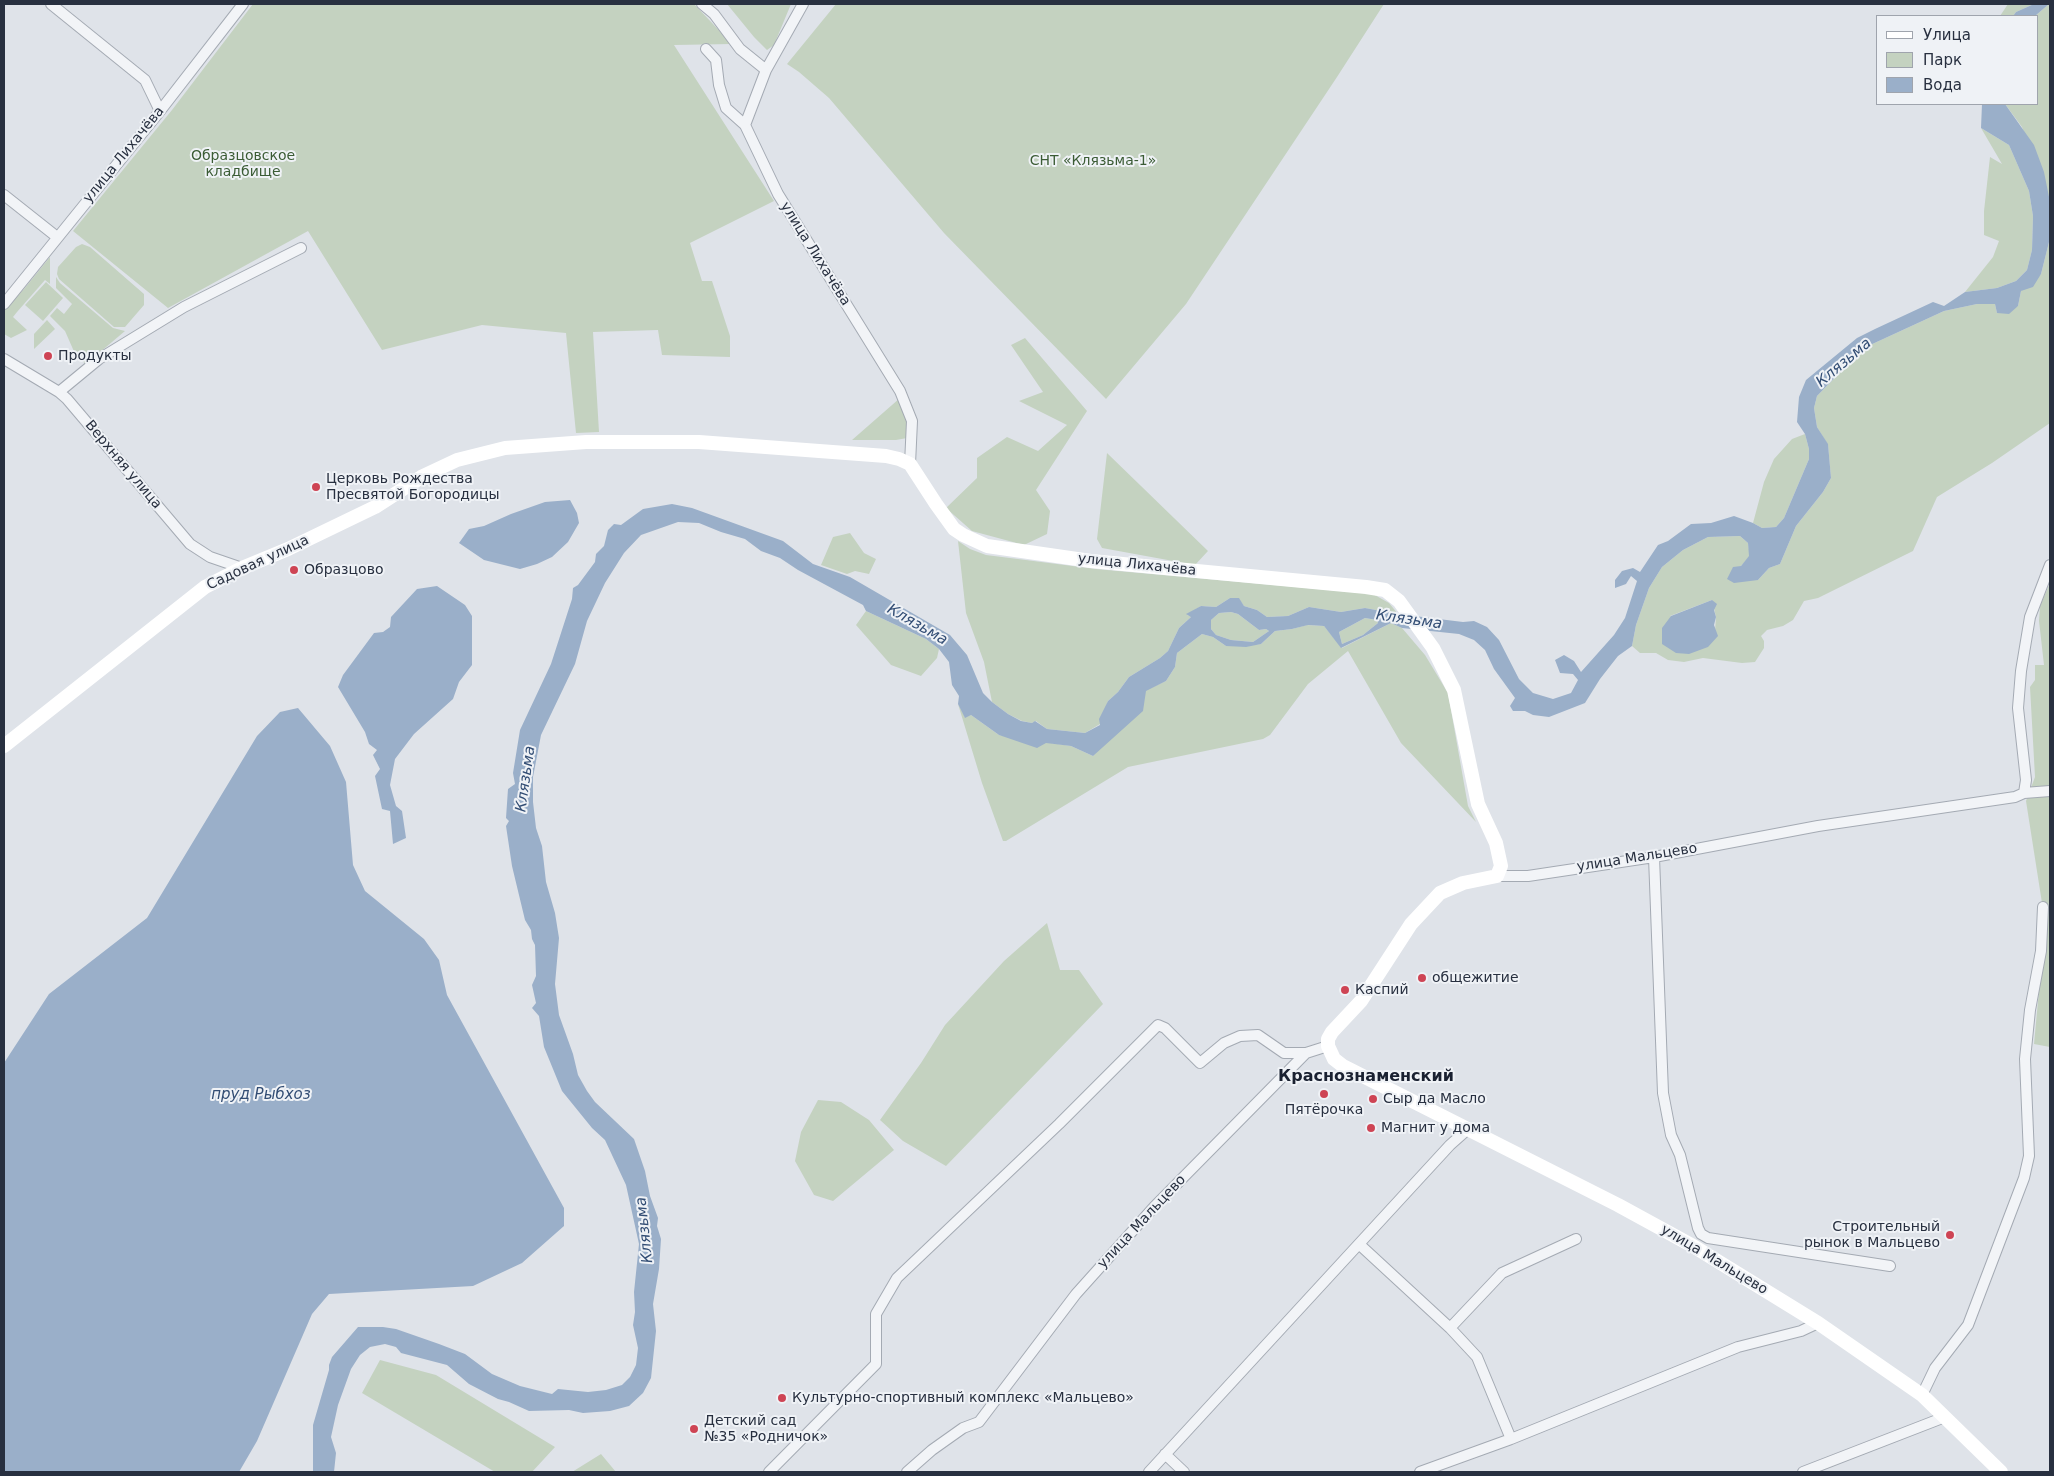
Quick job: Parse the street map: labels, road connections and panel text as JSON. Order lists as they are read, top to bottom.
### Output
{
  "streets": {
    "street": [
      "улица Лихачёва",
      "Верхняя улица",
      "Садовая улица",
      "улица Мальцево"
    ]
  },
  "crossings": [
    ["улица Лихачёва", "Садовая улица"],
    ["улица Лихачёва", "улица Мальцево"],
    ["Верхняя улица", "Садовая улица"]
  ],
  "districts": ["Краснознаменский"],
  "water": ["Клязьма", "пруд Рыбхоз"],
  "parks": ["Образцовское кладбище", "СНТ «Клязьма-1»"],
  "places": [
    "Продукты",
    "Церковь Рождества Пресвятой Богородицы",
    "Образцово",
    "общежитие",
    "Каспий",
    "Пятёрочка",
    "Сыр да Масло",
    "Магнит у дома",
    "Строительный рынок в Мальцево",
    "Культурно-спортивный комплекс «Мальцево»",
    "Детский сад №35 «Родничок»"
  ],
  "legend": ["Улица", "Парк", "Вода"]
}
